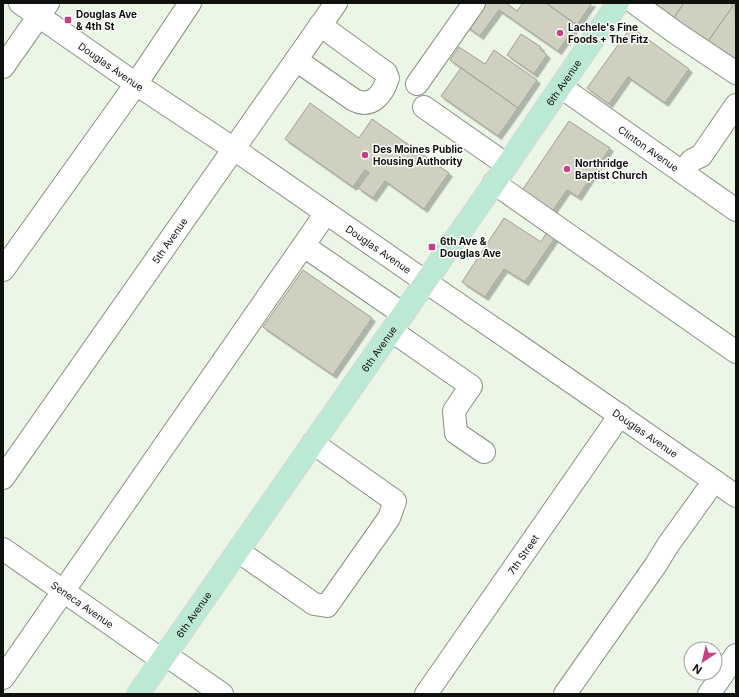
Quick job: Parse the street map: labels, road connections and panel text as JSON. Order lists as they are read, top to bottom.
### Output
{
  "streets": {
    "main road": ["6th Avenue"],
    "street": [
      "Douglas Avenue",
      "Clinton Avenue",
      "5th Avenue",
      "7th Street",
      "Seneca Avenue"
    ]
  },
  "crossings": [
    ["Douglas Avenue", "6th Avenue"],
    ["Douglas Avenue", "5th Avenue"],
    ["Douglas Avenue", "7th Street"],
    ["6th Avenue", "Clinton Avenue"],
    ["6th Avenue", "Seneca Avenue"]
  ],
  "places": {
    "transit": ["Douglas Ave & 4th St", "6th Ave & Douglas Ave"],
    "other": ["Lachele's Fine Foods + The Fitz", "Des Moines Public Housing Authority", "Northridge Baptist Church"]
  },
  "north": "bottom left"
}
